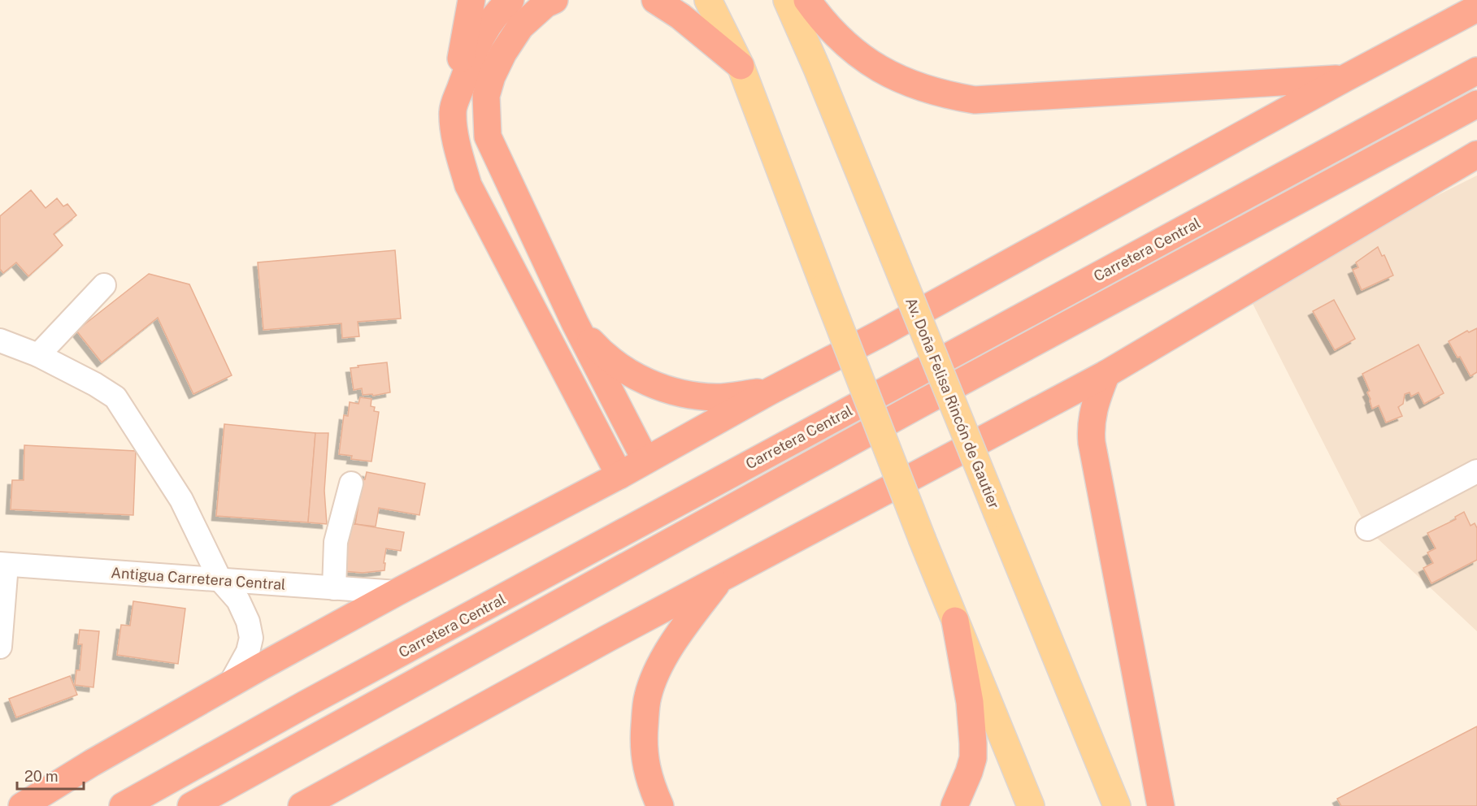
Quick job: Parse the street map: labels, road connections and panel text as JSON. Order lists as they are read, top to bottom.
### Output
{
  "streets": {
    "highway": ["Carretera Central"],
    "main road": ["Av. Doña Felisa Rincón de Gautier"],
    "street": ["Antigua Carretera Central"]
  },
  "scale_bar": "20 m"
}
